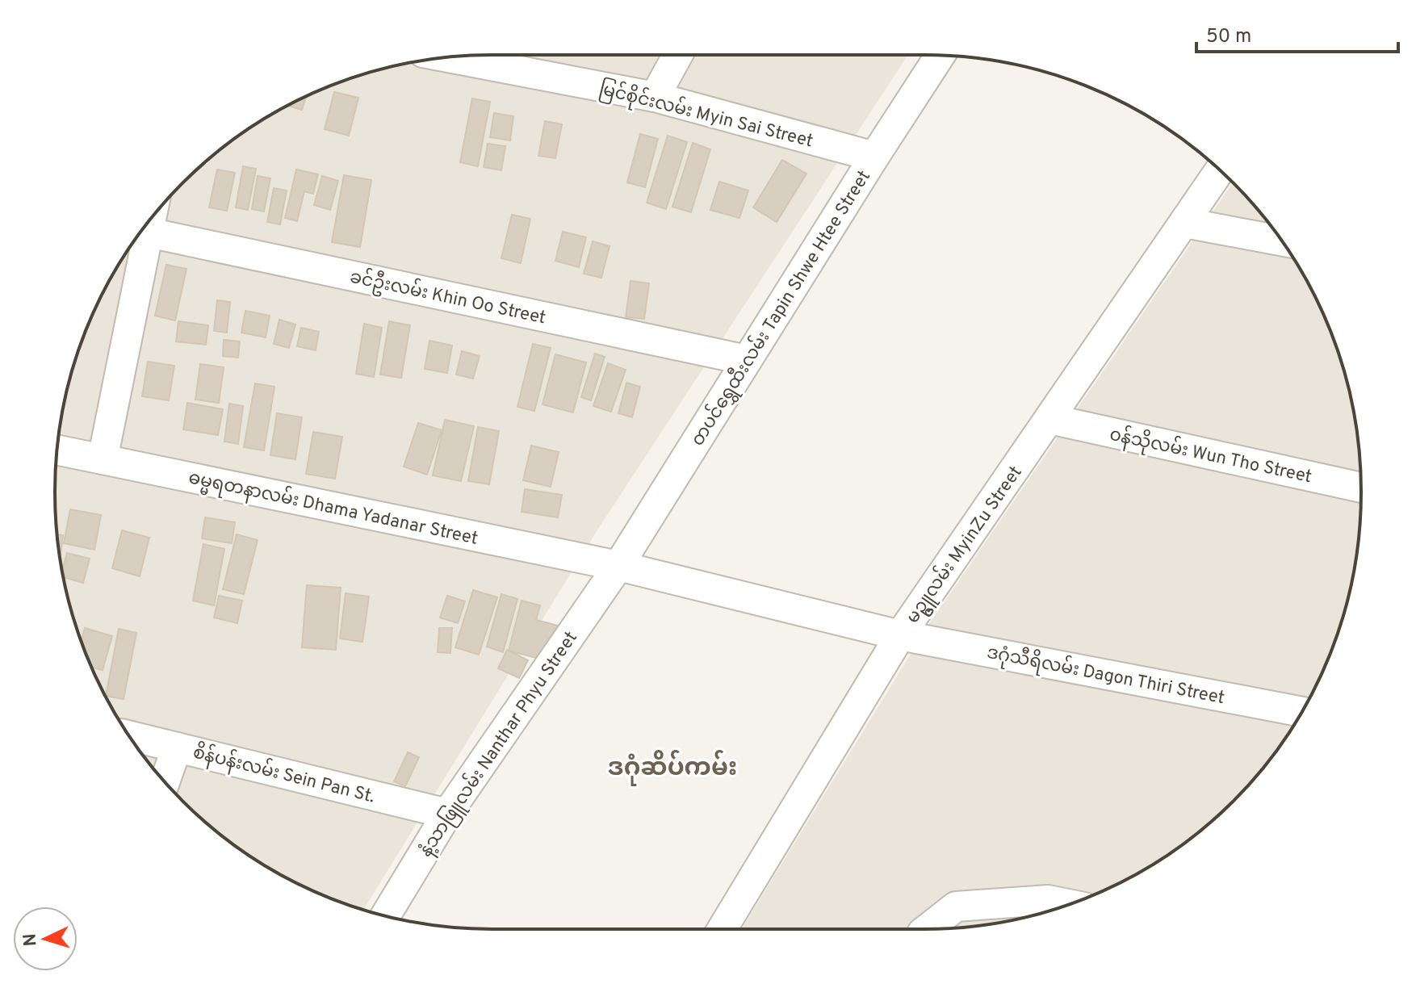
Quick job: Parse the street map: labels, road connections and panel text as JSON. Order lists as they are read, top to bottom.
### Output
{
  "streets": {
    "street": [
      "မြင်စိုင်းလမ်း Myin Sai Street",
      "ခင်ဦးလမ်း Khin Oo Street",
      "တပင်ရွှေထီးလမ်း Tapin Shwe Htee Street",
      "၀န်သိုလမ်း Wun Tho Street",
      "ဓမ္မရတနာလမ်း Dhama Yadanar Street",
      "မဥ္ဇူလမ်း MyinZu Street",
      "ဒဂုံသီရိလမ်း Dagon Thiri Street",
      "နံ့သာဖြူလမ်း Nanthar Phyu Street",
      "စိန်ပန်းလမ်း Sein Pan St."
    ]
  },
  "crossings": [
    ["မြင်စိုင်းလမ်း Myin Sai Street", "တပင်ရွှေထီးလမ်း Tapin Shwe Htee Street"],
    ["ခင်ဦးလမ်း Khin Oo Street", "တပင်ရွှေထီးလမ်း Tapin Shwe Htee Street"],
    ["တပင်ရွှေထီးလမ်း Tapin Shwe Htee Street", "ဓမ္မရတနာလမ်း Dhama Yadanar Street"],
    ["တပင်ရွှေထီးလမ်း Tapin Shwe Htee Street", "နံ့သာဖြူလမ်း Nanthar Phyu Street"],
    ["၀န်သိုလမ်း Wun Tho Street", "မဥ္ဇူလမ်း MyinZu Street"],
    ["ဓမ္မရတနာလမ်း Dhama Yadanar Street", "မဥ္ဇူလမ်း MyinZu Street"],
    ["ဓမ္မရတနာလမ်း Dhama Yadanar Street", "ဒဂုံသီရိလမ်း Dagon Thiri Street"],
    ["ဓမ္မရတနာလမ်း Dhama Yadanar Street", "နံ့သာဖြူလမ်း Nanthar Phyu Street"],
    ["မဥ္ဇူလမ်း MyinZu Street", "ဒဂုံသီရိလမ်း Dagon Thiri Street"],
    ["နံ့သာဖြူလမ်း Nanthar Phyu Street", "စိန်ပန်းလမ်း Sein Pan St."]
  ],
  "districts": ["ဒဂုံဆိပ်ကမ်း"],
  "scale_bar": "50 m",
  "north": "left"
}
